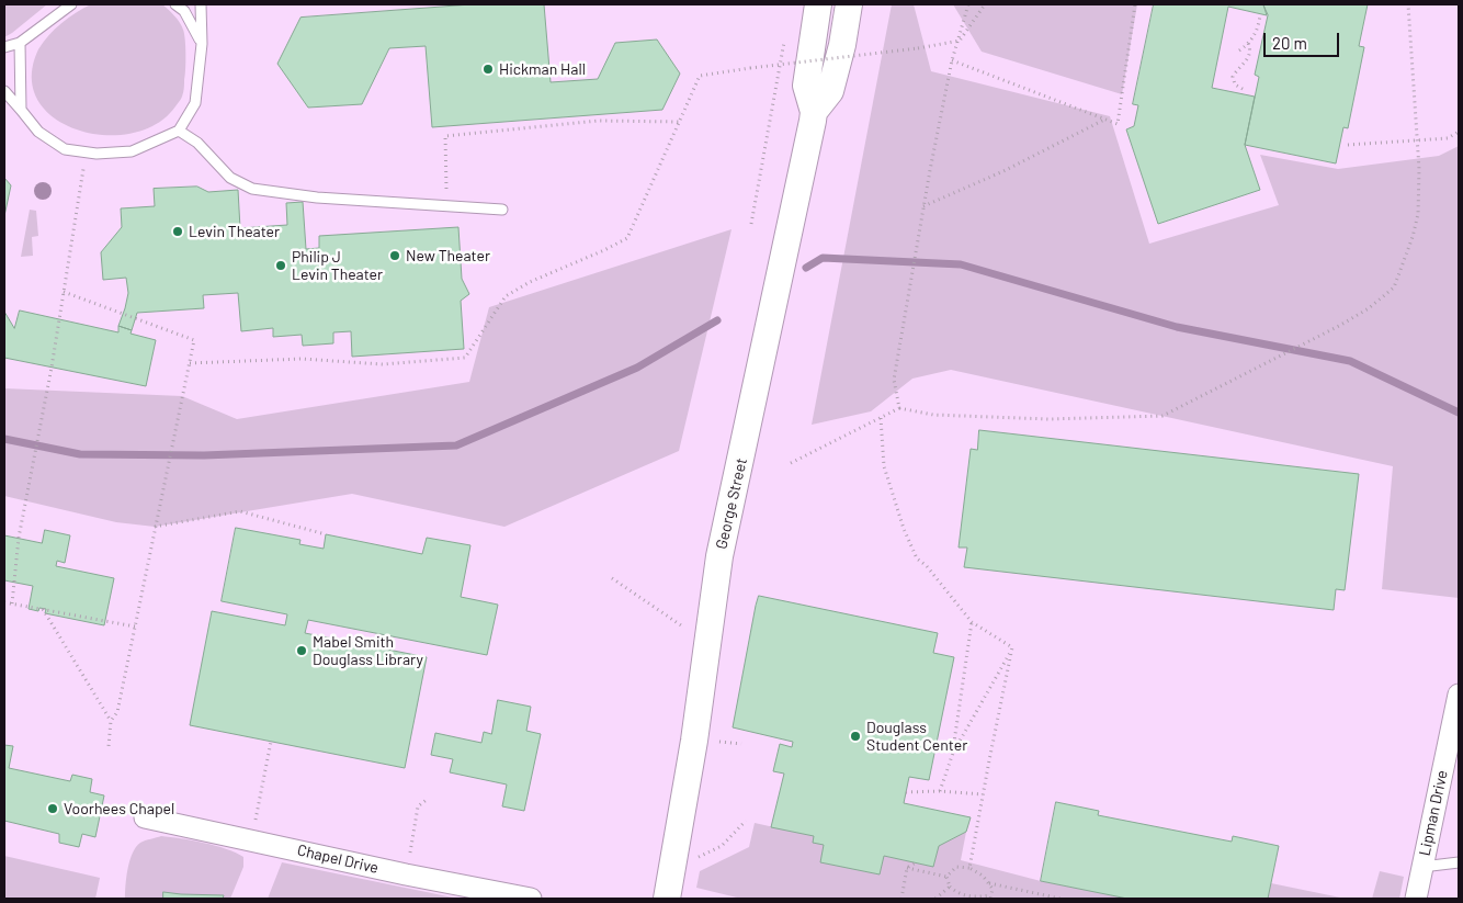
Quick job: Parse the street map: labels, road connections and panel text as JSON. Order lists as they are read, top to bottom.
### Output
{
  "streets": {
    "street": ["George Street", "Lipman Drive", "Chapel Drive"]
  },
  "places": [
    "Hickman Hall",
    "Levin Theater",
    "New Theater",
    "Philip J Levin Theater",
    "Mabel Smith Douglass Library",
    "Douglass Student Center",
    "Voorhees Chapel"
  ],
  "scale_bar": "20 m"
}
